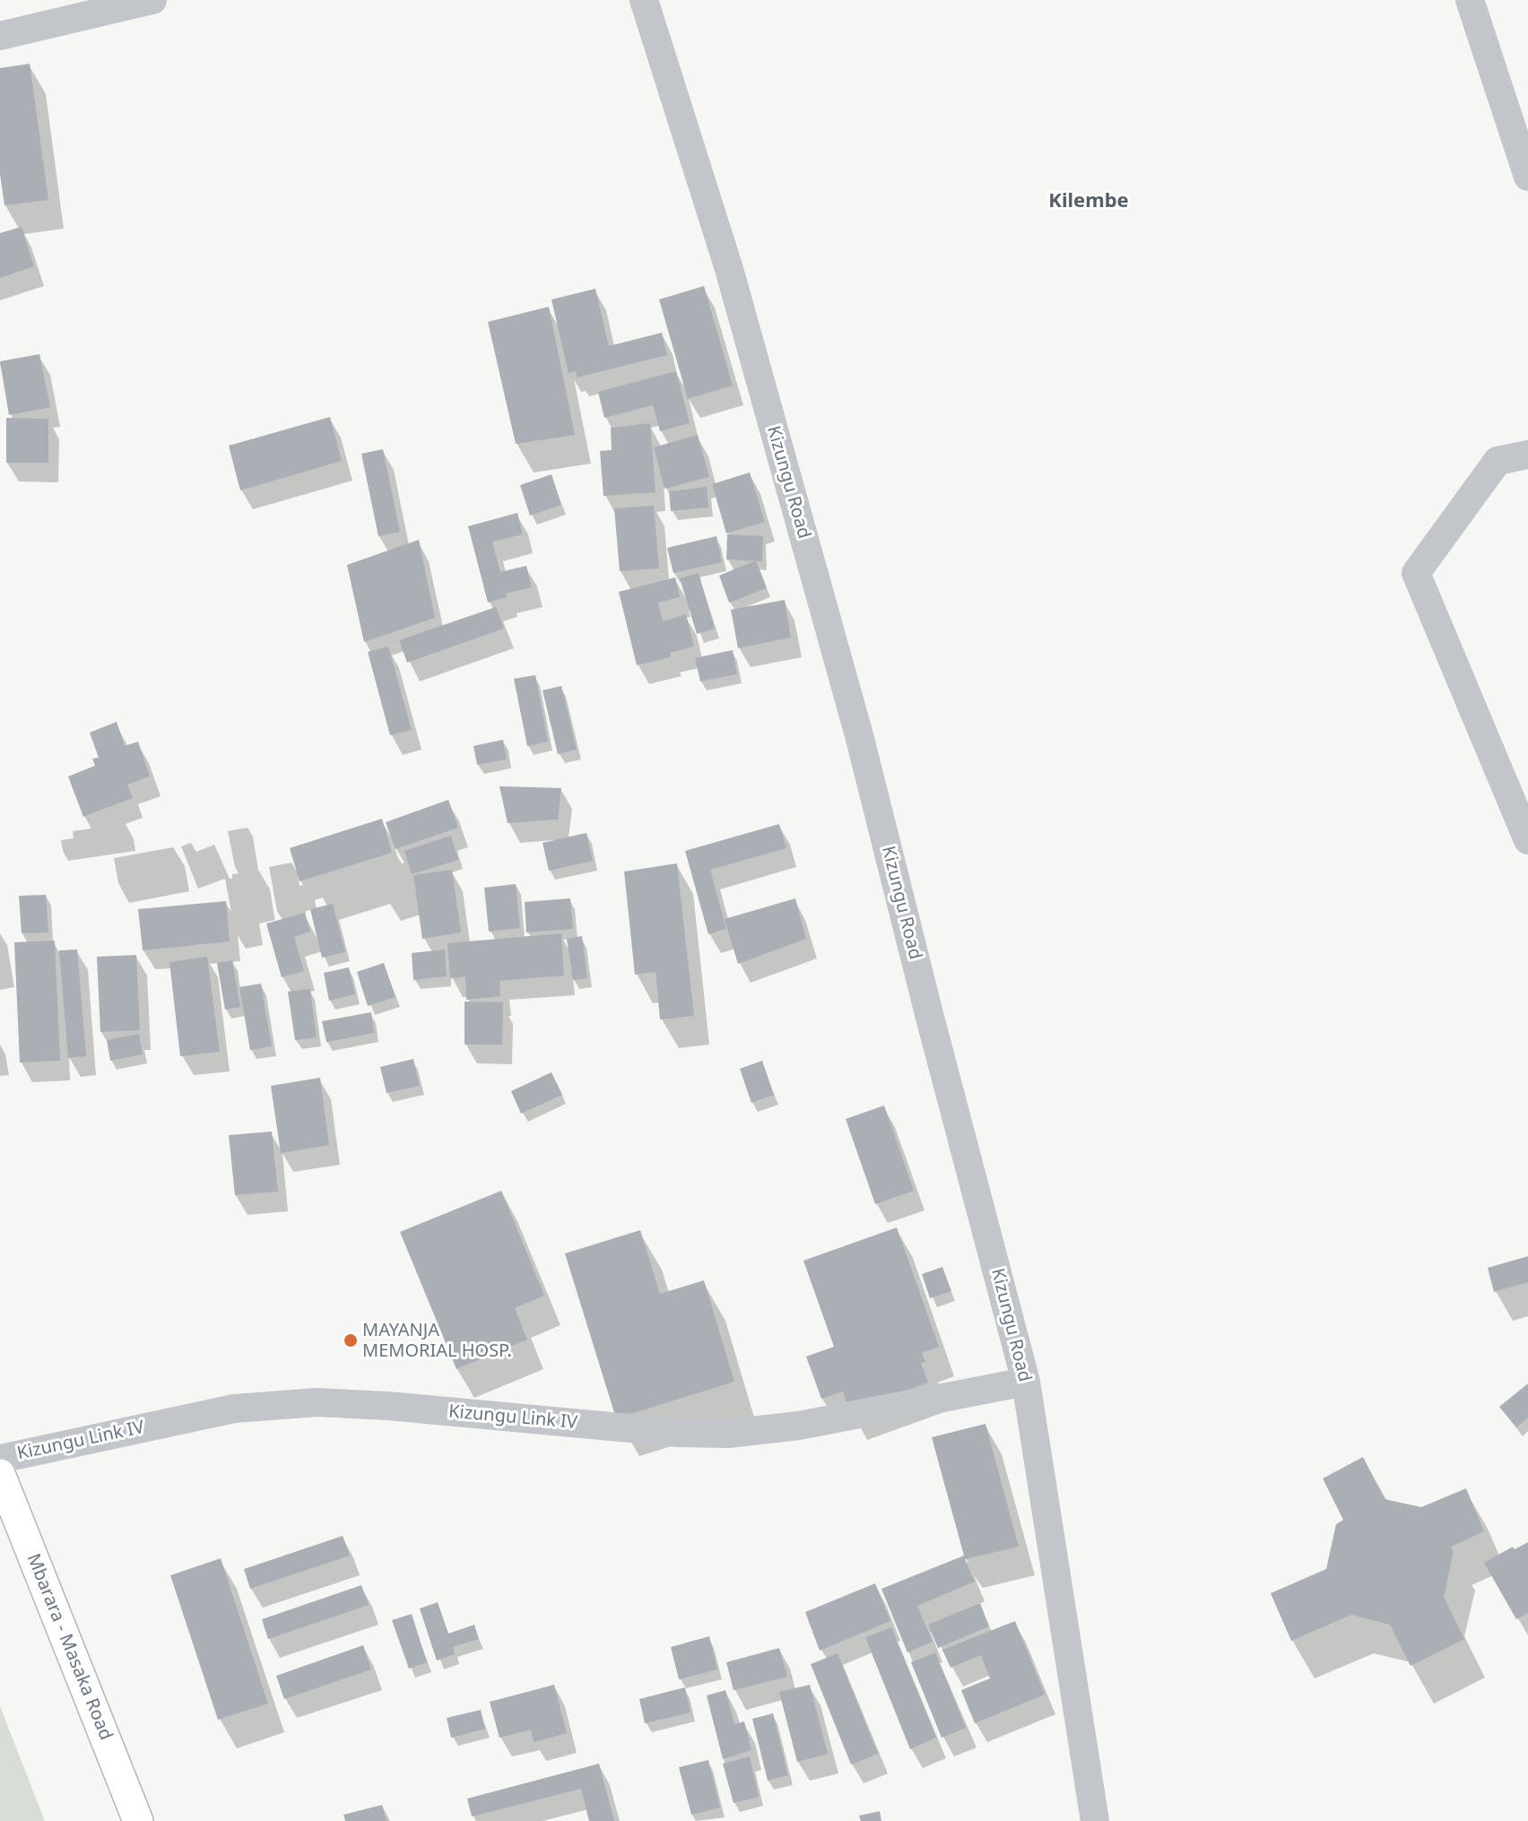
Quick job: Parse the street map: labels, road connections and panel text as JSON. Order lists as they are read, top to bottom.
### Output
{
  "streets": {
    "main road": ["Mbarara - Masaka Road"],
    "street": ["Kizungu Road", "Kizungu Link IV"]
  },
  "crossings": [
    ["Kizungu Road", "Kizungu Link IV"]
  ],
  "districts": ["Kilembe"],
  "places": ["MAYANJA MEMORIAL HOSP."]
}
